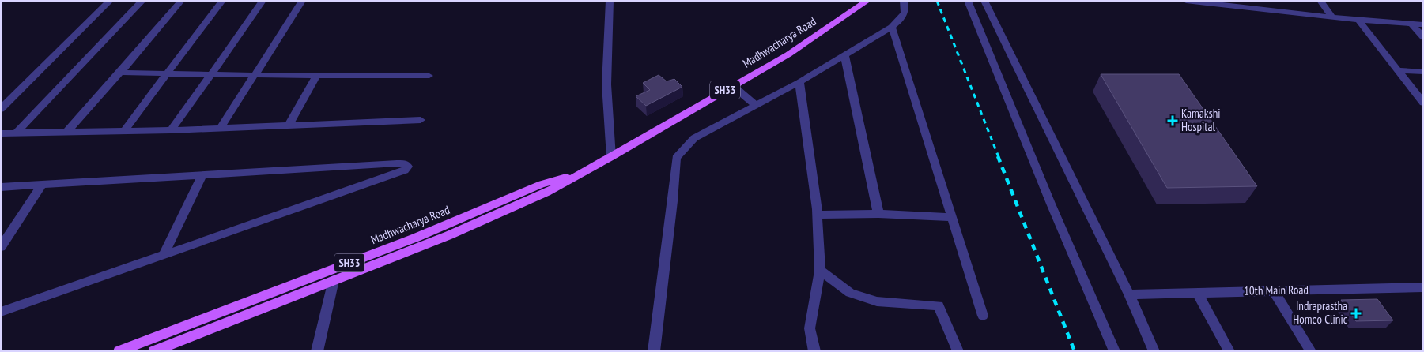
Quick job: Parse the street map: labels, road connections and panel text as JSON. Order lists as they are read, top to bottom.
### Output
{
  "streets": {
    "main road": ["Madhwacharya Road", "SH33"],
    "street": ["10th Main Road"]
  },
  "places": {
    "health": ["Kamakshi Hospital", "Indraprastha Homeo Clinic"]
  }
}
